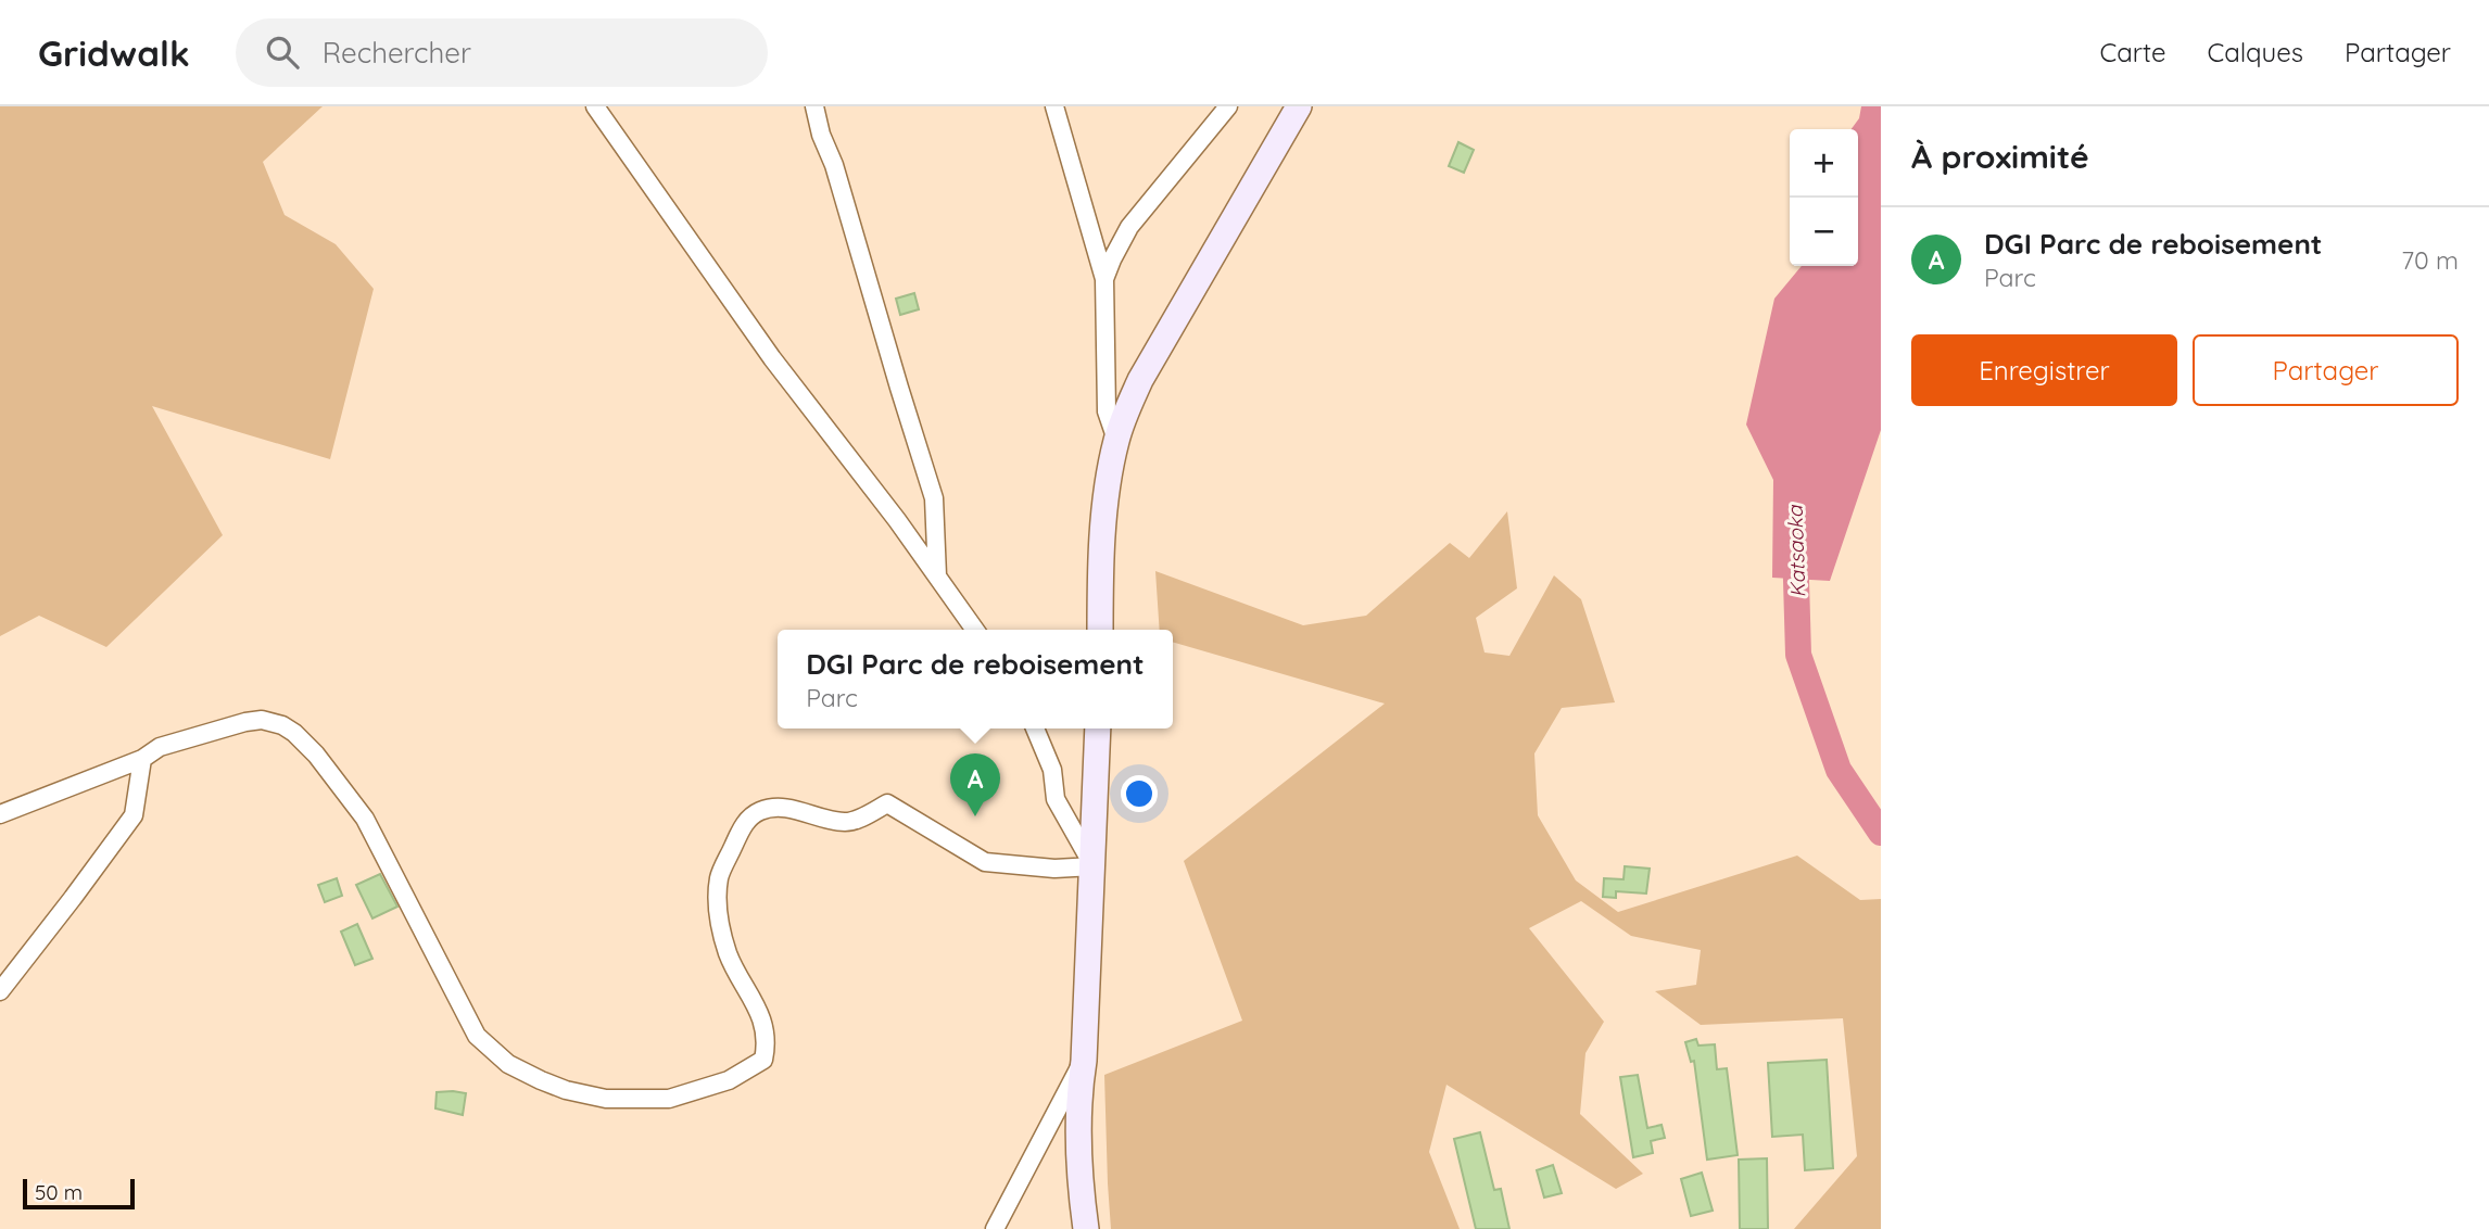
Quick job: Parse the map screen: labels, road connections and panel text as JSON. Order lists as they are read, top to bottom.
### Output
{
  "water": ["Katsaoka"],
  "scale_bar": "50 m",
  "page": {
    "header": "Gridwalk",
    "search": "Rechercher",
    "nav": ["Carte", "Calques", "Partager"],
    "heading": "À proximité",
    "map_buttons": ["+", "−"],
    "list": [
      {
        "mark": "A",
        "name": "DGI Parc de reboisement",
        "note": "Parc",
        "value": "70 m"
      }
    ],
    "buttons": ["Enregistrer", "Partager"],
    "popup": ["DGI Parc de reboisement", "Parc"],
    "pins": "A",
    "scale": "50 m"
  }
}
